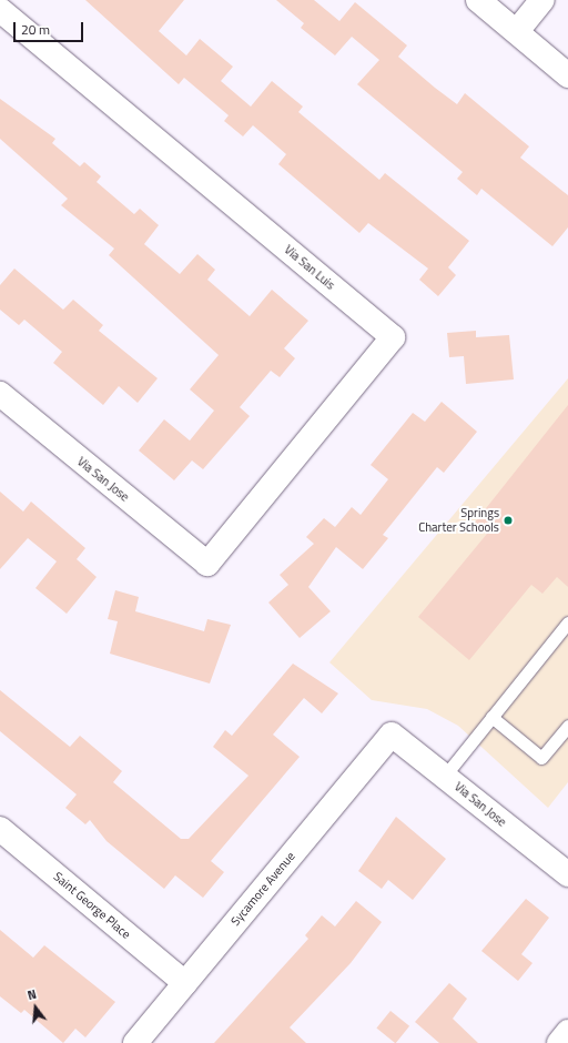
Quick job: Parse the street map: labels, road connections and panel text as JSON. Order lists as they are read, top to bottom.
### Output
{
  "streets": {
    "street": [
      "Via San Luis",
      "Via San Jose",
      "Sycamore Avenue",
      "Saint George Place"
    ]
  },
  "crossings": [
    ["Via San Luis", "Via San Jose"],
    ["Via San Jose", "Sycamore Avenue"],
    ["Sycamore Avenue", "Saint George Place"]
  ],
  "places": ["Springs Charter Schools"],
  "scale_bar": "20 m",
  "north": "top"
}
